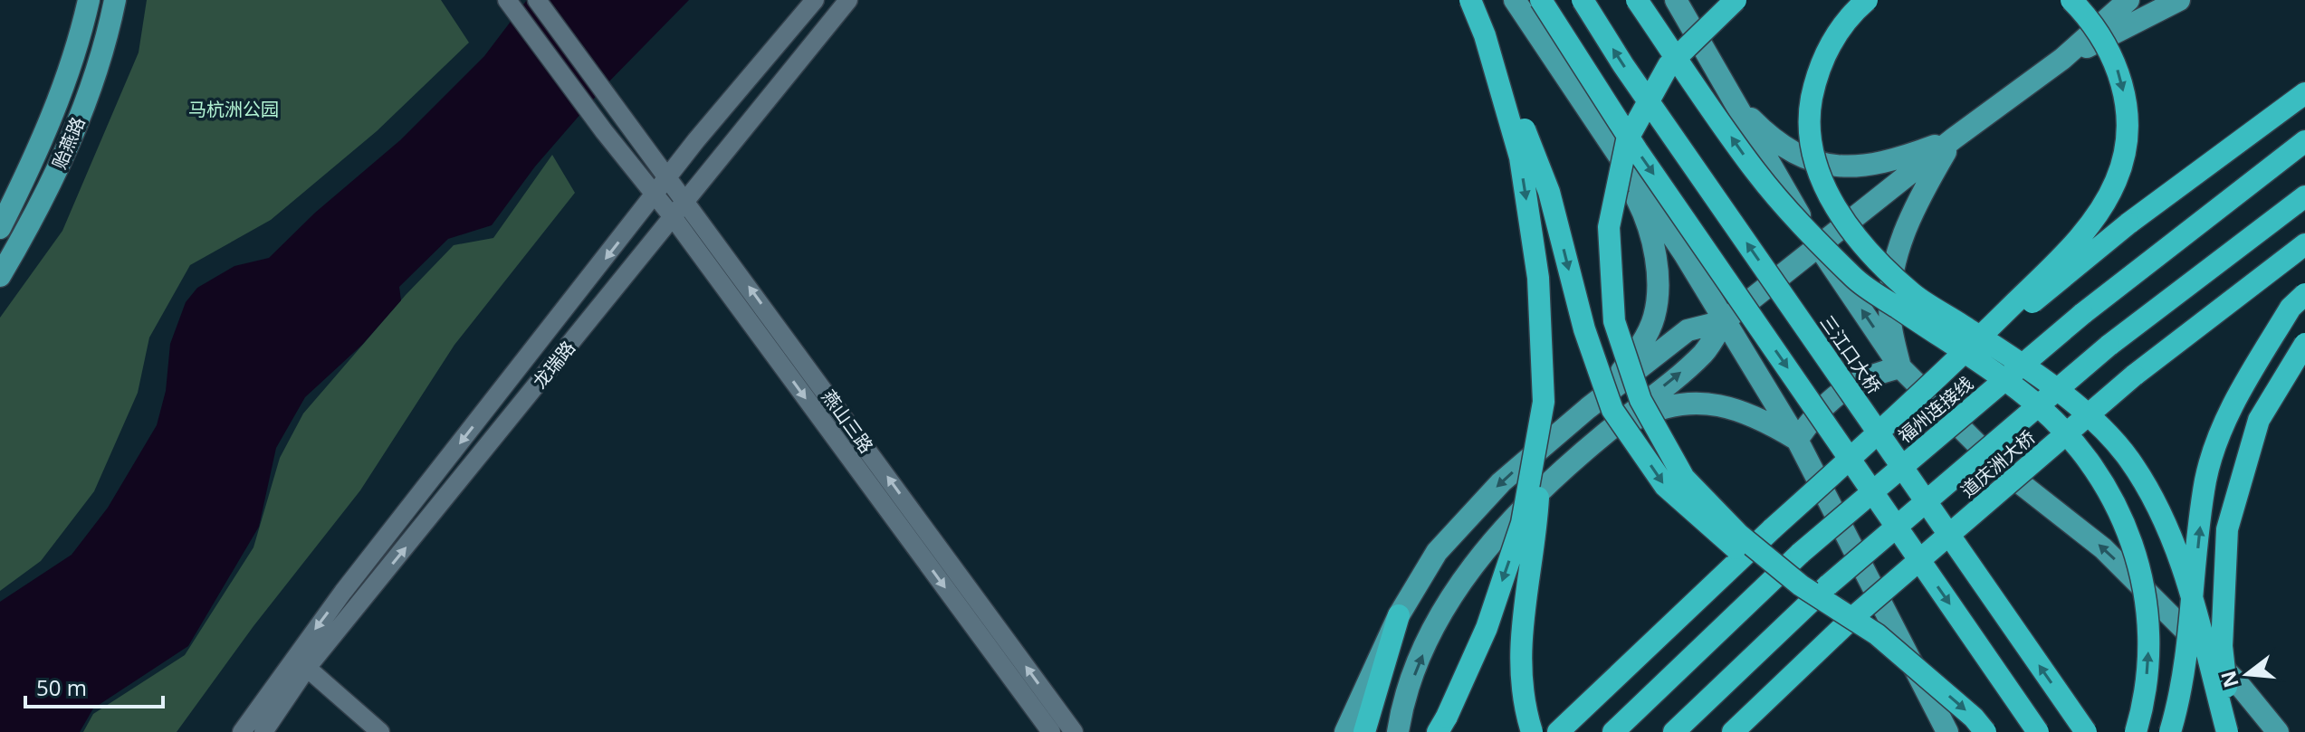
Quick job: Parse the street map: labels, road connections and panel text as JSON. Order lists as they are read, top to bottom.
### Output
{
  "streets": {
    "highway": ["三江口大桥", "福州连接线", "道庆洲大桥"],
    "main road": ["贻燕路"],
    "street": ["龙瑞路", "燕山三路"]
  },
  "crossings": [
    ["龙瑞路", "燕山三路"]
  ],
  "parks": ["马杭洲公园"],
  "scale_bar": "50 m",
  "north": "left"
}
